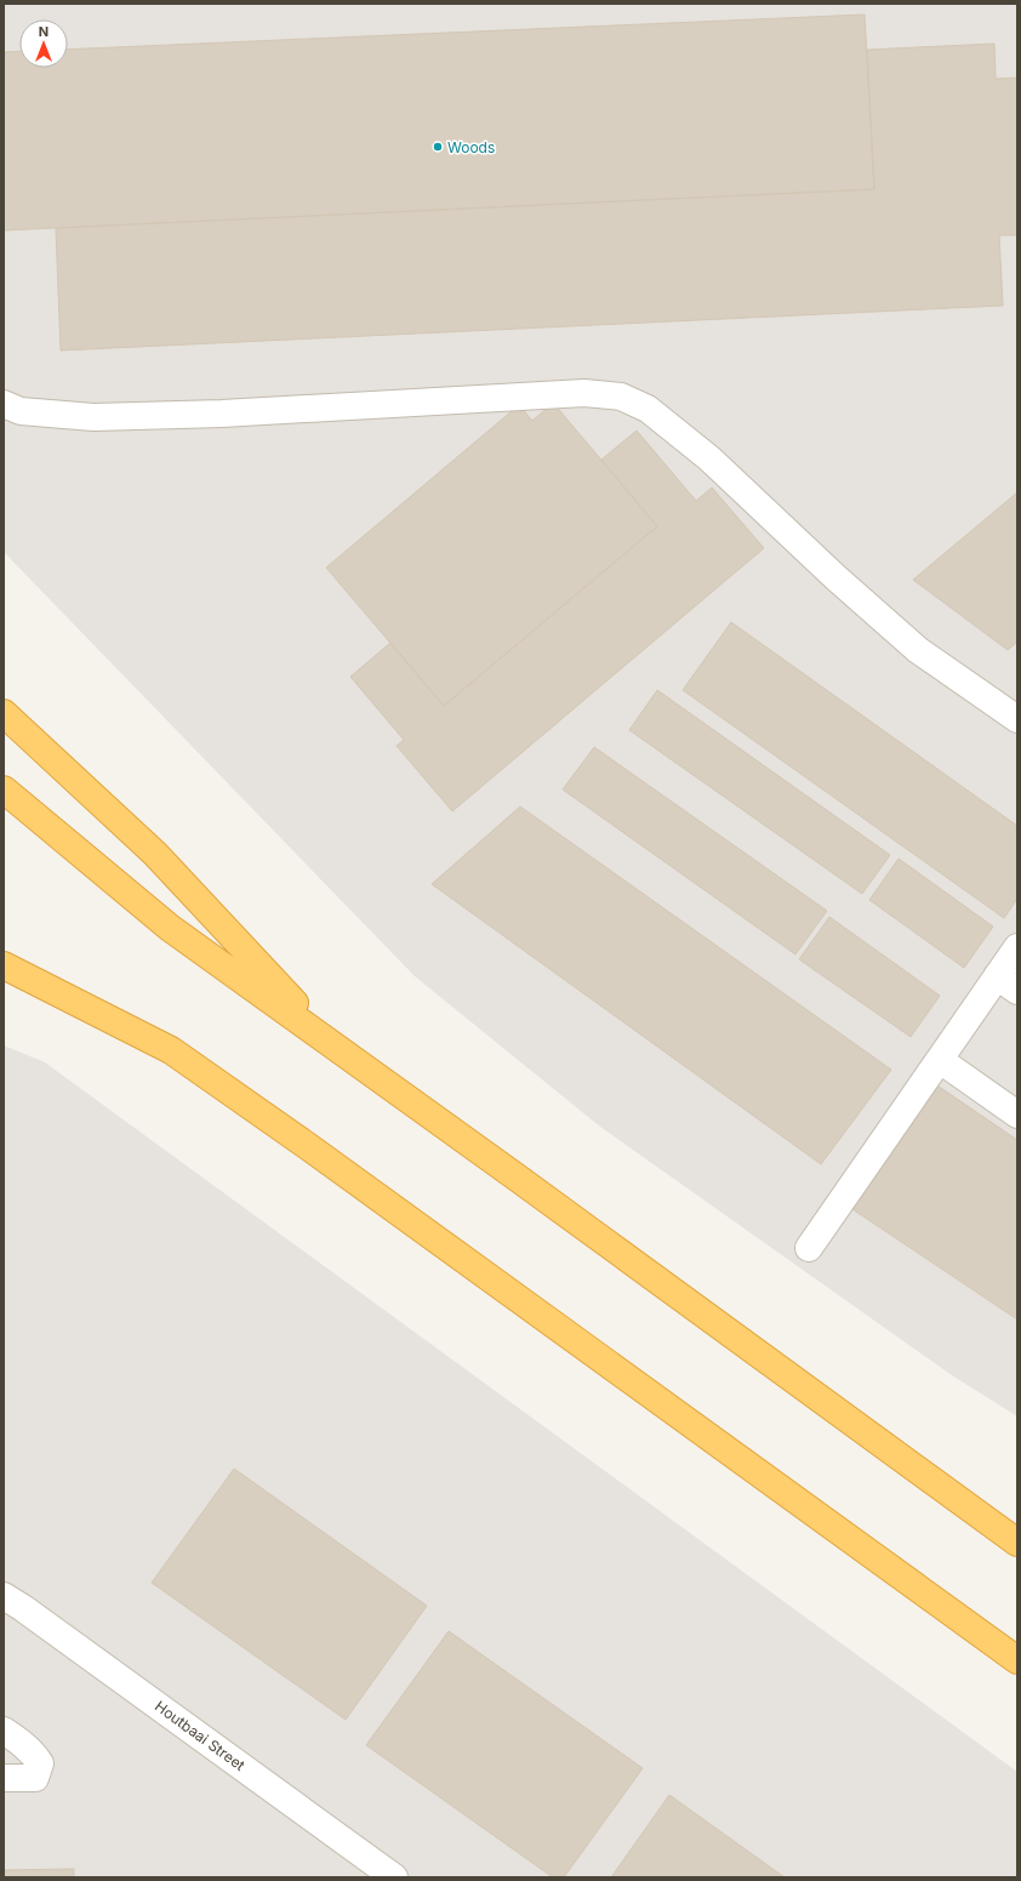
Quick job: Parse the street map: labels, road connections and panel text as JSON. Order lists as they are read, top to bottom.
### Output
{
  "streets": {
    "lane": ["Houtbaai Street"]
  },
  "places": ["Woods"],
  "north": "top"
}
